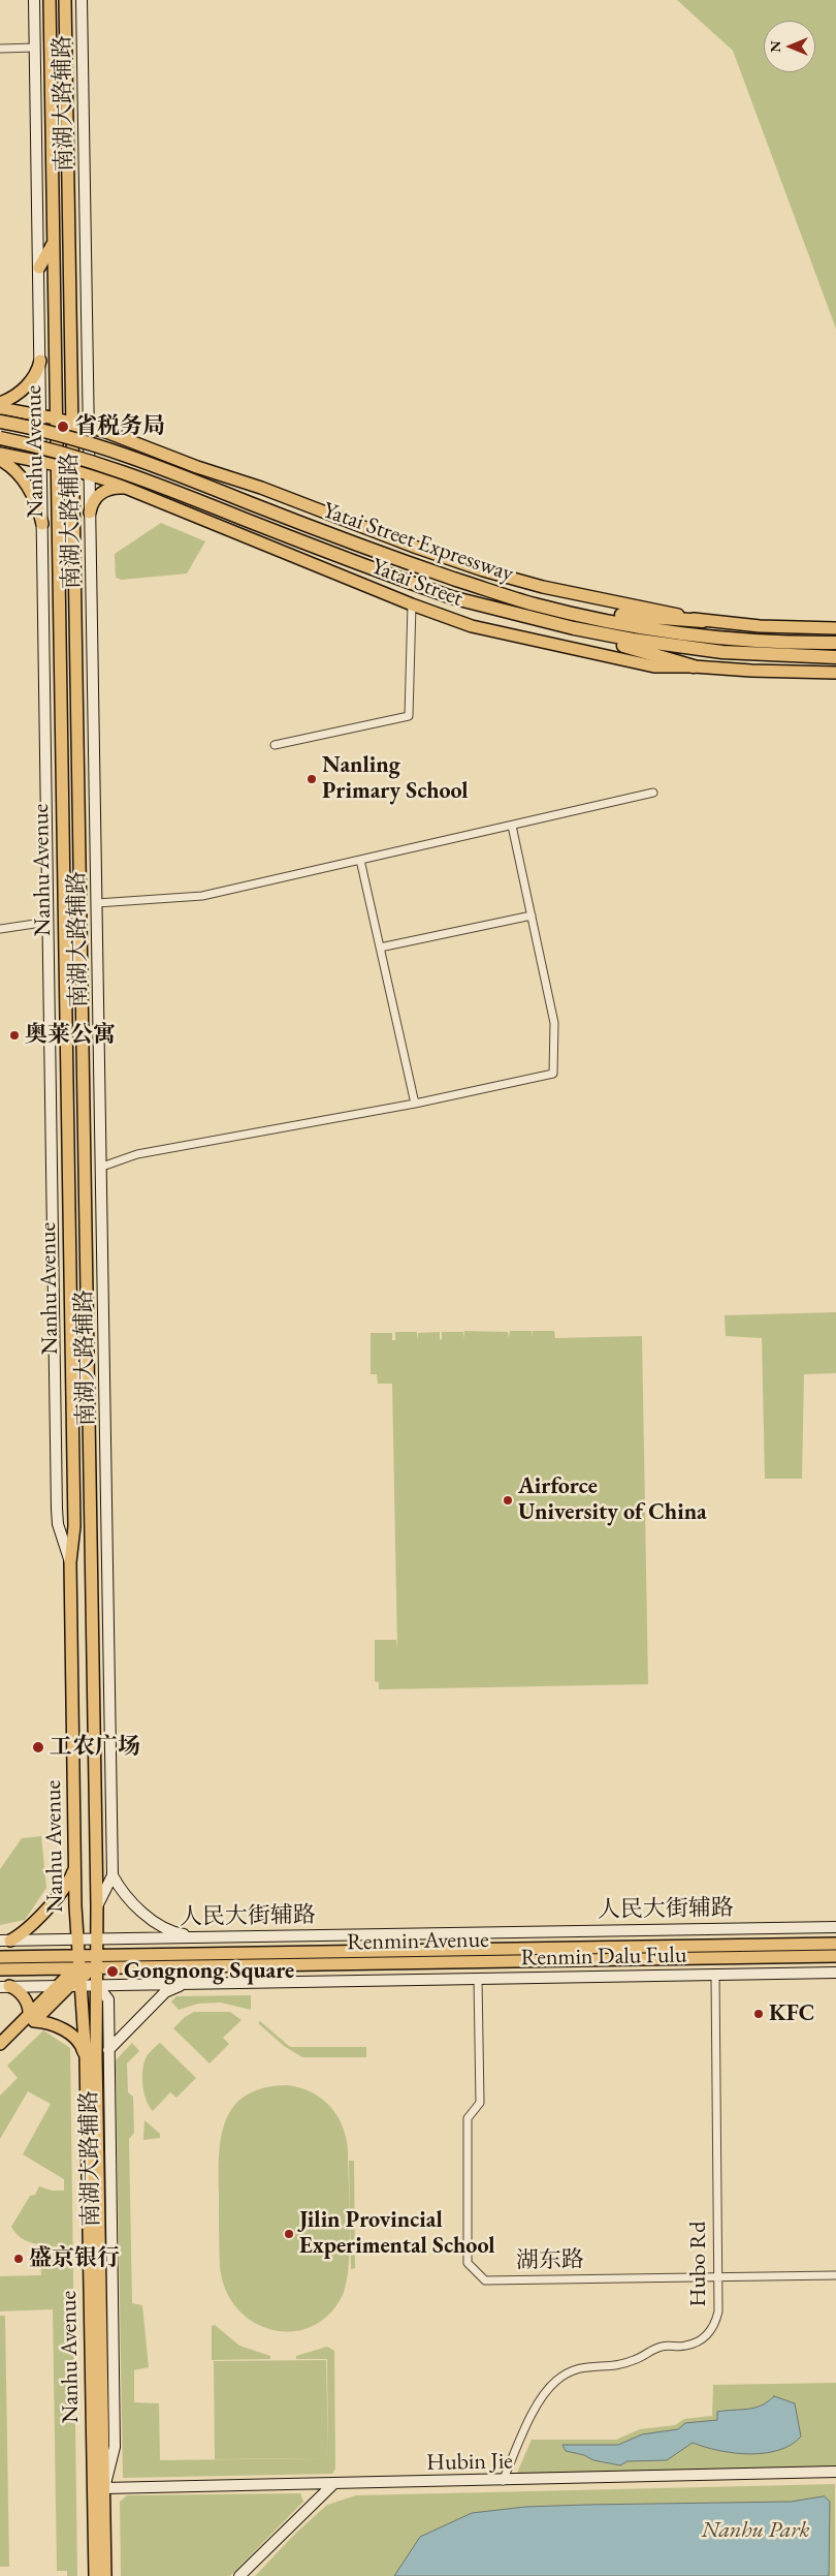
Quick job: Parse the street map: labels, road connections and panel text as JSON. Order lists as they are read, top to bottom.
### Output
{
  "streets": {
    "highway": ["Yatai Street Expressway"],
    "main road": ["Nanhu Avenue", "Yatai Street", "Renmin Avenue"],
    "street": [
      "南湖大路辅路",
      "人民大街辅路",
      "Renmin Dalu Fulu",
      "湖东路",
      "Hubo Rd",
      "Hubin Jie"
    ]
  },
  "crossings": [
    ["南湖大路辅路", "Nanhu Avenue"],
    ["南湖大路辅路", "Yatai Street"],
    ["南湖大路辅路", "Renmin Dalu Fulu"],
    ["南湖大路辅路", "Hubin Jie"],
    ["Nanhu Avenue", "Yatai Street"],
    ["Nanhu Avenue", "人民大街辅路"],
    ["Nanhu Avenue", "Renmin Avenue"],
    ["Nanhu Avenue", "Renmin Dalu Fulu"],
    ["Nanhu Avenue", "Hubin Jie"],
    ["Renmin Avenue", "Renmin Dalu Fulu"],
    ["Renmin Dalu Fulu", "湖东路"],
    ["Renmin Dalu Fulu", "Hubo Rd"],
    ["湖东路", "Hubo Rd"],
    ["Hubo Rd", "Hubin Jie"]
  ],
  "parks": ["Nanhu Park"],
  "places": [
    "省税务局",
    "Nanling Primary School",
    "奥莱公寓",
    "Airforce University of China",
    "工农广场",
    "Gongnong Square",
    "KFC",
    "Jilin Provincial Experimental School",
    "盛京银行"
  ],
  "north": "left"
}
